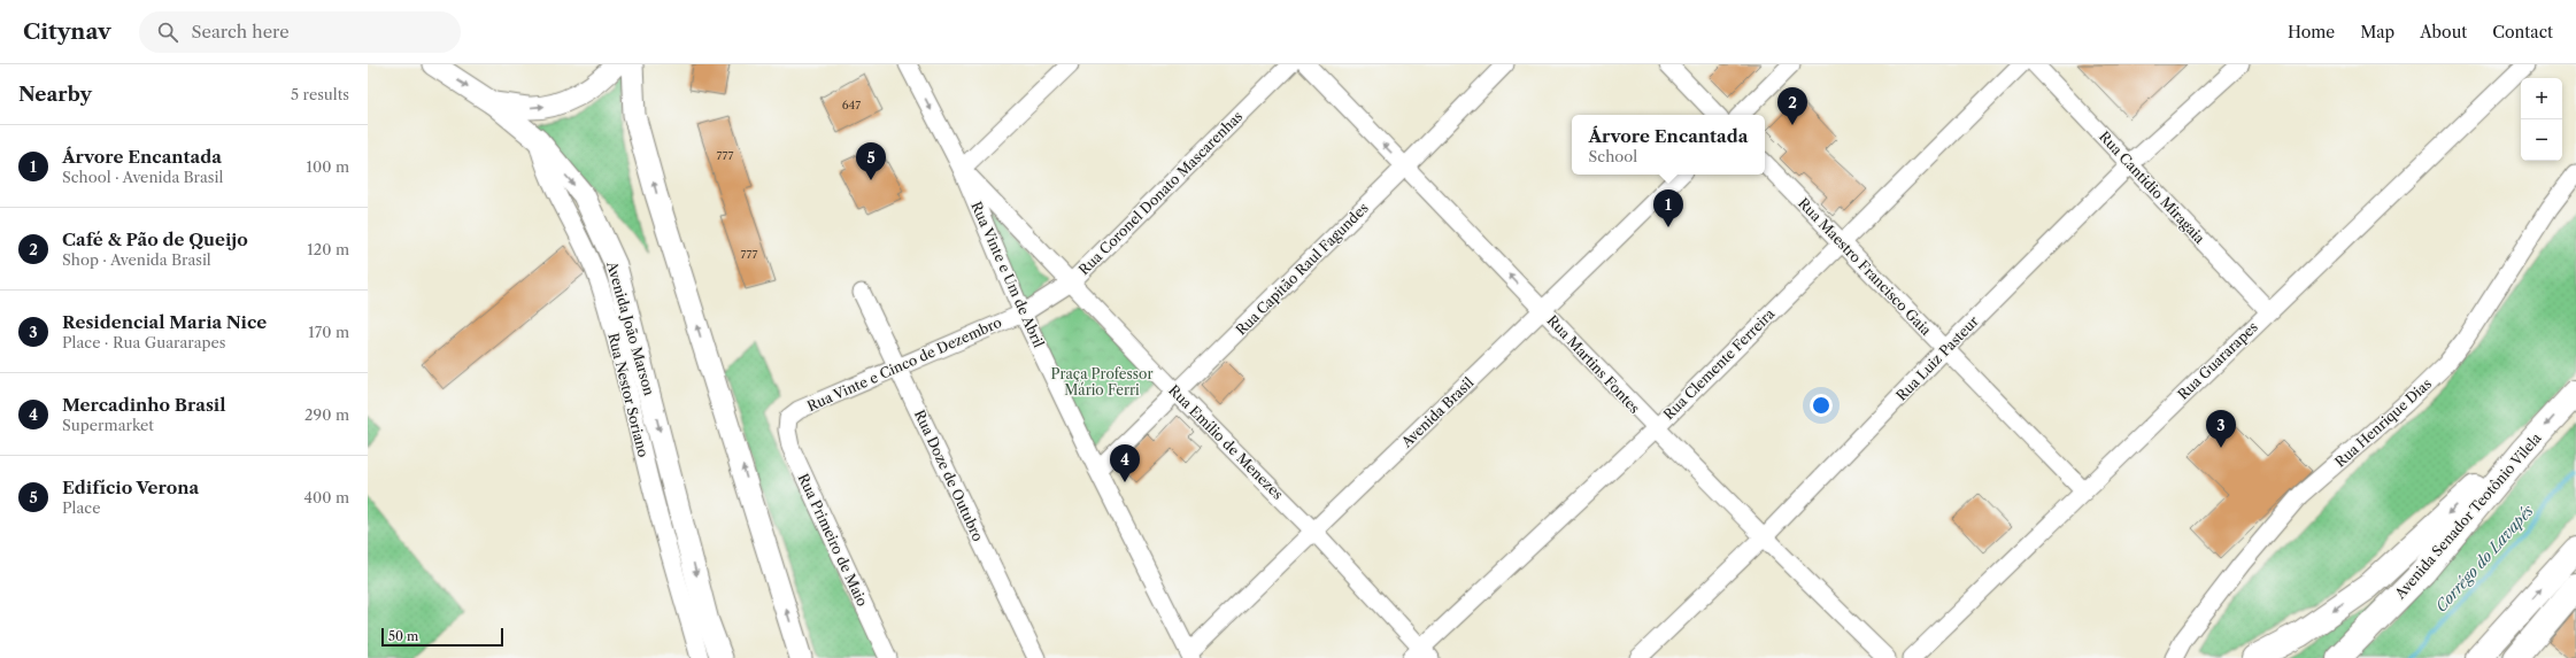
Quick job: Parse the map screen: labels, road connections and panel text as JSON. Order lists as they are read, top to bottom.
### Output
{
  "streets": {
    "highway": ["Avenida Senador Teotônio Vilela"],
    "main road": ["Avenida João Marson"],
    "street": [
      "Rua Cantidio Miragaia",
      "Rua Coronel Donato Mascarenhas",
      "Rua Maestro Francisco Gaia",
      "Rua Capitão Raul Fagundes",
      "Rua Vinte e Um de Abril",
      "Rua Luiz Pasteur",
      "Rua Guararapes",
      "Rua Vinte e Cinco de Dezembro",
      "Rua Martins Fontes",
      "Rua Clemente Ferreira",
      "Rua Nestor Soriano",
      "Avenida Brasil",
      "Rua Henrique Dias",
      "Rua Emílio de Menezes",
      "Rua Doze de Outubro",
      "Rua Primeiro de Maio"
    ]
  },
  "crossings": [
    ["Rua Cantidio Miragaia", "Rua Luiz Pasteur"],
    ["Rua Cantidio Miragaia", "Rua Guararapes"],
    ["Rua Coronel Donato Mascarenhas", "Rua Vinte e Um de Abril"],
    ["Rua Coronel Donato Mascarenhas", "Rua Vinte e Cinco de Dezembro"],
    ["Rua Coronel Donato Mascarenhas", "Rua Emílio de Menezes"],
    ["Rua Maestro Francisco Gaia", "Rua Luiz Pasteur"],
    ["Rua Maestro Francisco Gaia", "Rua Guararapes"],
    ["Rua Maestro Francisco Gaia", "Rua Clemente Ferreira"],
    ["Rua Capitão Raul Fagundes", "Rua Vinte e Um de Abril"],
    ["Rua Capitão Raul Fagundes", "Rua Martins Fontes"],
    ["Rua Capitão Raul Fagundes", "Rua Emílio de Menezes"],
    ["Rua Vinte e Um de Abril", "Rua Vinte e Cinco de Dezembro"],
    ["Rua Vinte e Um de Abril", "Avenida Brasil"],
    ["Rua Vinte e Um de Abril", "Rua Emílio de Menezes"],
    ["Avenida João Marson", "Rua Nestor Soriano"],
    ["Rua Luiz Pasteur", "Rua Martins Fontes"],
    ["Rua Vinte e Cinco de Dezembro", "Rua Doze de Outubro"],
    ["Rua Vinte e Cinco de Dezembro", "Rua Primeiro de Maio"],
    ["Rua Martins Fontes", "Rua Clemente Ferreira"],
    ["Rua Martins Fontes", "Avenida Brasil"],
    ["Rua Clemente Ferreira", "Rua Emílio de Menezes"],
    ["Avenida Brasil", "Rua Emílio de Menezes"]
  ],
  "one_way": ["Rua Martins Fontes"],
  "water": ["Corrégo do Lavapés"],
  "parks": ["Praça Professor Mário Ferri"],
  "house_numbers": ["647", "777", "777"],
  "scale_bar": "50 m",
  "page": {
    "header": "Citynav",
    "search": "Search here",
    "nav": [
      "Home",
      "Map",
      "About",
      "Contact"
    ],
    "heading": ["Nearby", "5 results"],
    "map_buttons": ["+", "−"],
    "pins": [
      "2",
      "5",
      "1",
      "3",
      "4"
    ],
    "popup": ["Árvore Encantada", "School"],
    "list": [
      {
        "mark": "1",
        "name": "Árvore Encantada",
        "note": "School · Avenida Brasil",
        "value": "100 m"
      },
      {
        "mark": "2",
        "name": "Café & Pão de Queijo",
        "note": "Shop · Avenida Brasil",
        "value": "120 m"
      },
      {
        "mark": "3",
        "name": "Residencial Maria Nice",
        "note": "Place · Rua Guararapes",
        "value": "170 m"
      },
      {
        "mark": "4",
        "name": "Mercadinho Brasil",
        "note": "Supermarket",
        "value": "290 m"
      },
      {
        "mark": "5",
        "name": "Edifício Verona",
        "note": "Place",
        "value": "400 m"
      }
    ],
    "scale": "50 m"
  }
}
